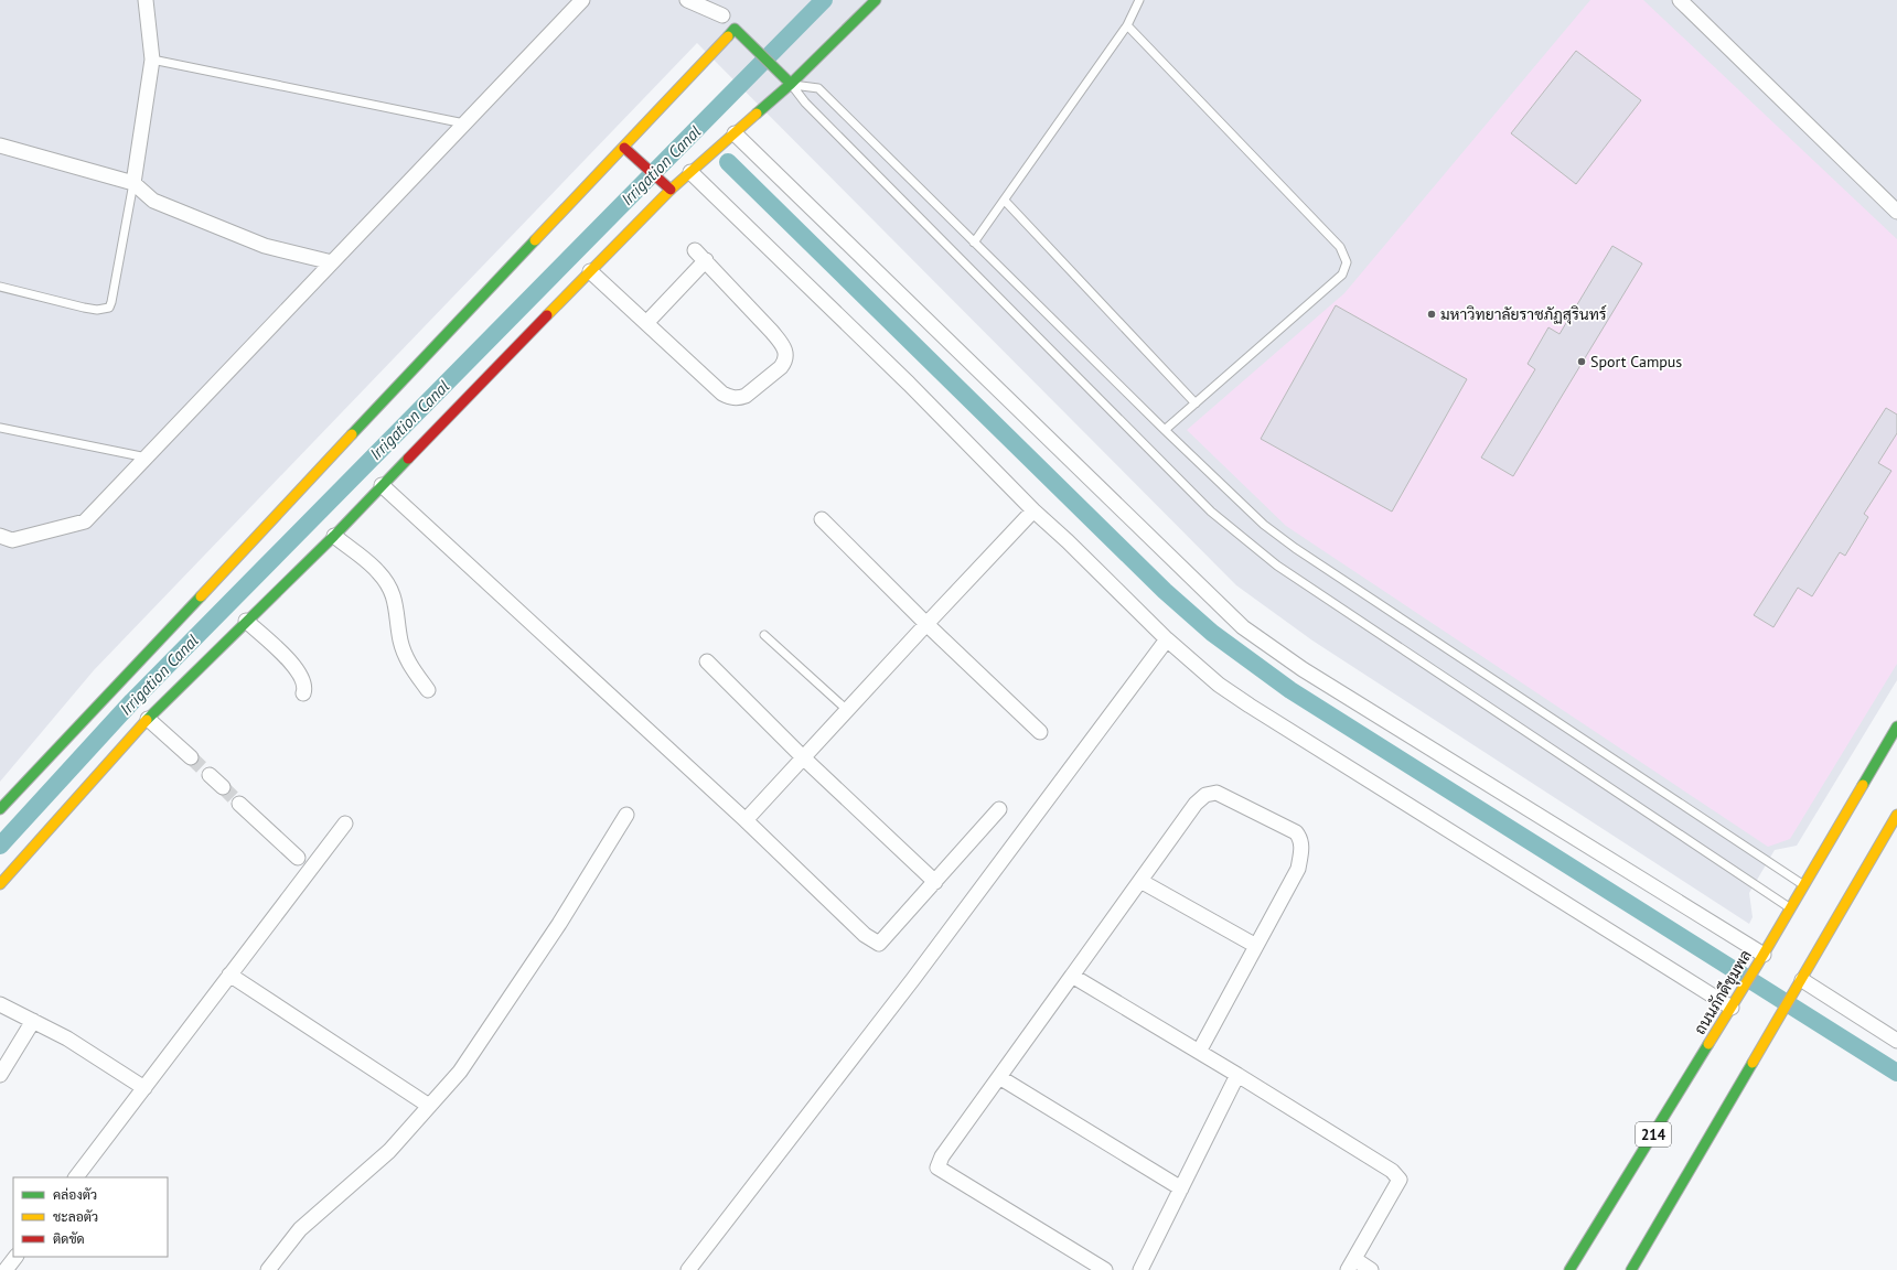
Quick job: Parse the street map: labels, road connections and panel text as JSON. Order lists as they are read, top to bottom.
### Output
{
  "streets": {
    "street": ["ถนนภักดีชุมพล", "214"]
  },
  "water": ["Irrigation Canal"],
  "places": ["มหาวิทยาลัยราชภัฏสุรินทร์", "Sport Campus"],
  "legend": ["คล่องตัว", "ชะลอตัว", "ติดขัด"]
}
